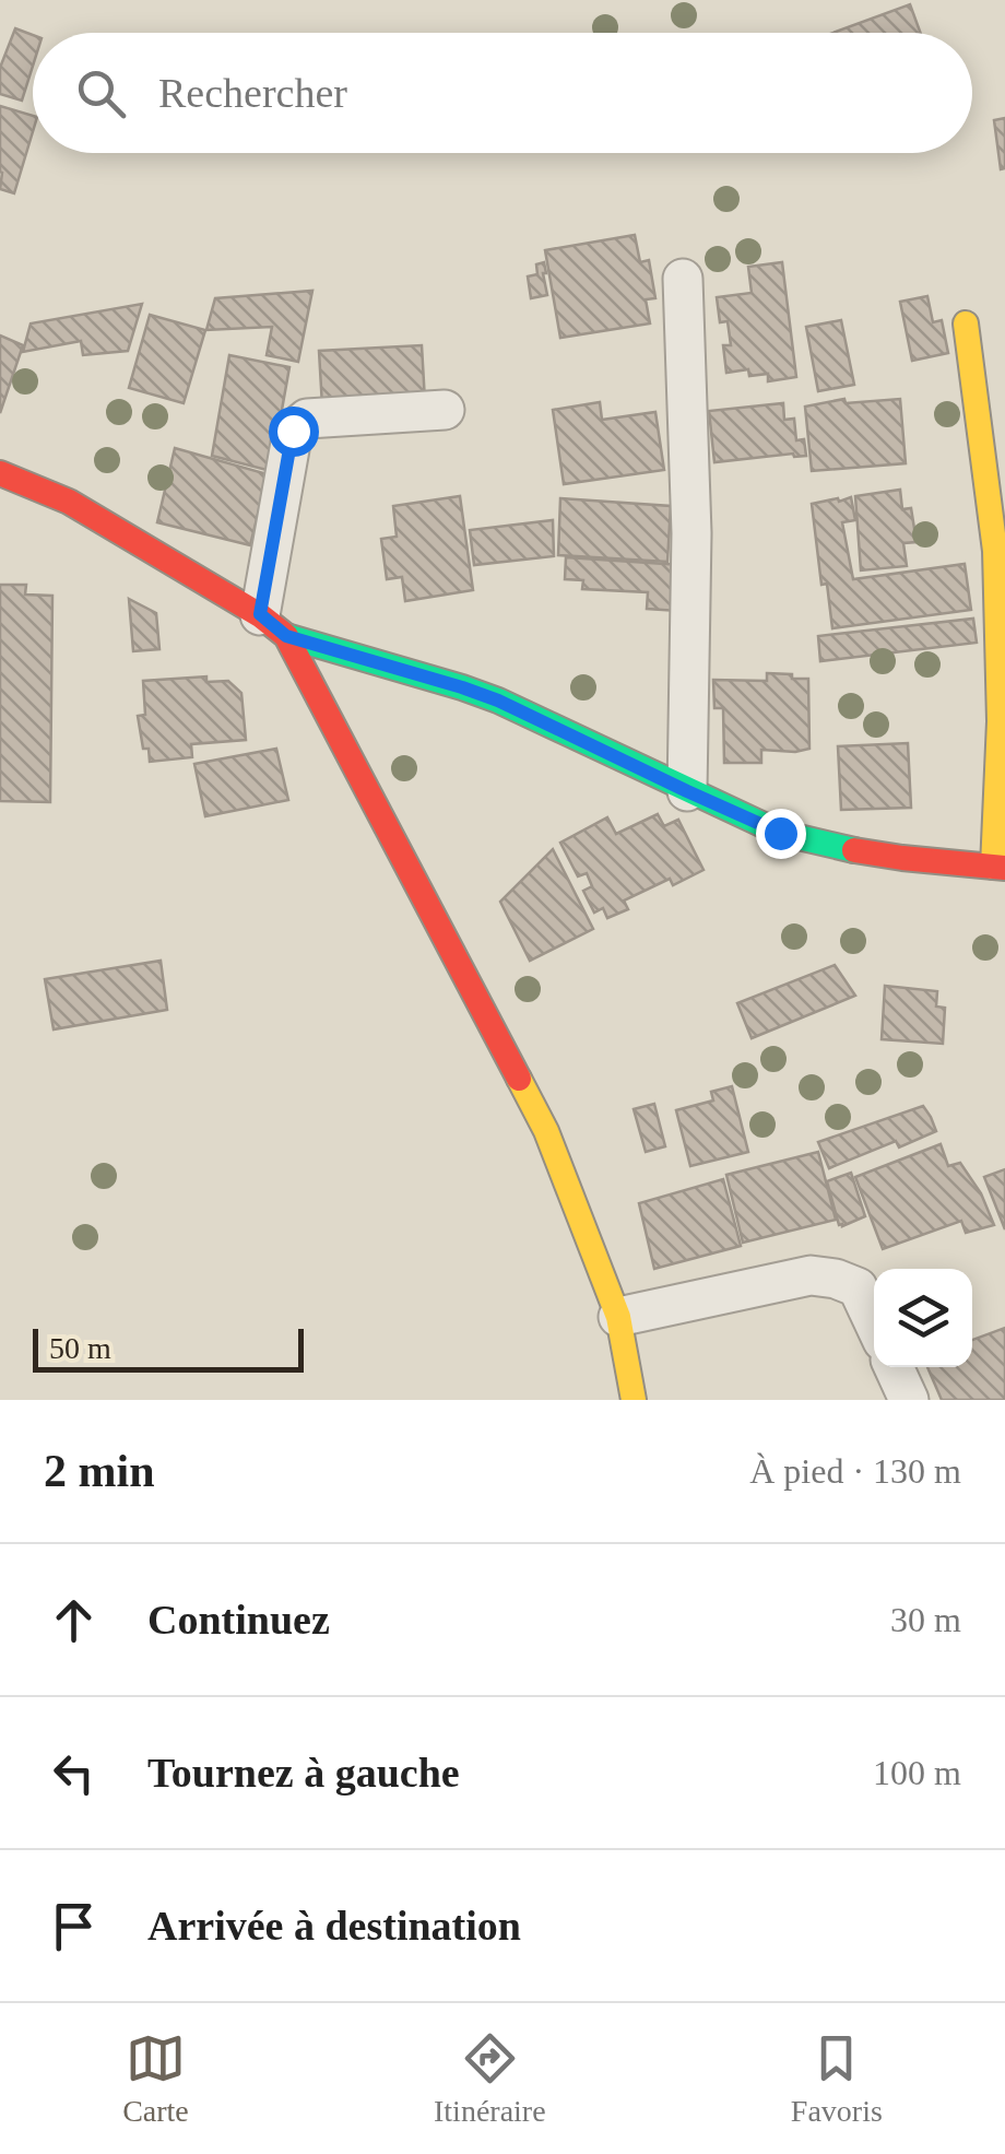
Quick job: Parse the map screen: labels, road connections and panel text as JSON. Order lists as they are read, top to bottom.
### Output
{
  "scale_bar": "50 m",
  "page": {
    "search": "Rechercher",
    "scale": "50 m",
    "heading": ["2 min", "À pied · 130 m"],
    "list": [
      ["Continuez", "30 m"],
      ["Tournez à gauche", "100 m"],
      "Arrivée à destination"
    ],
    "nav": ["Carte", "Itinéraire", "Favoris"]
  }
}
